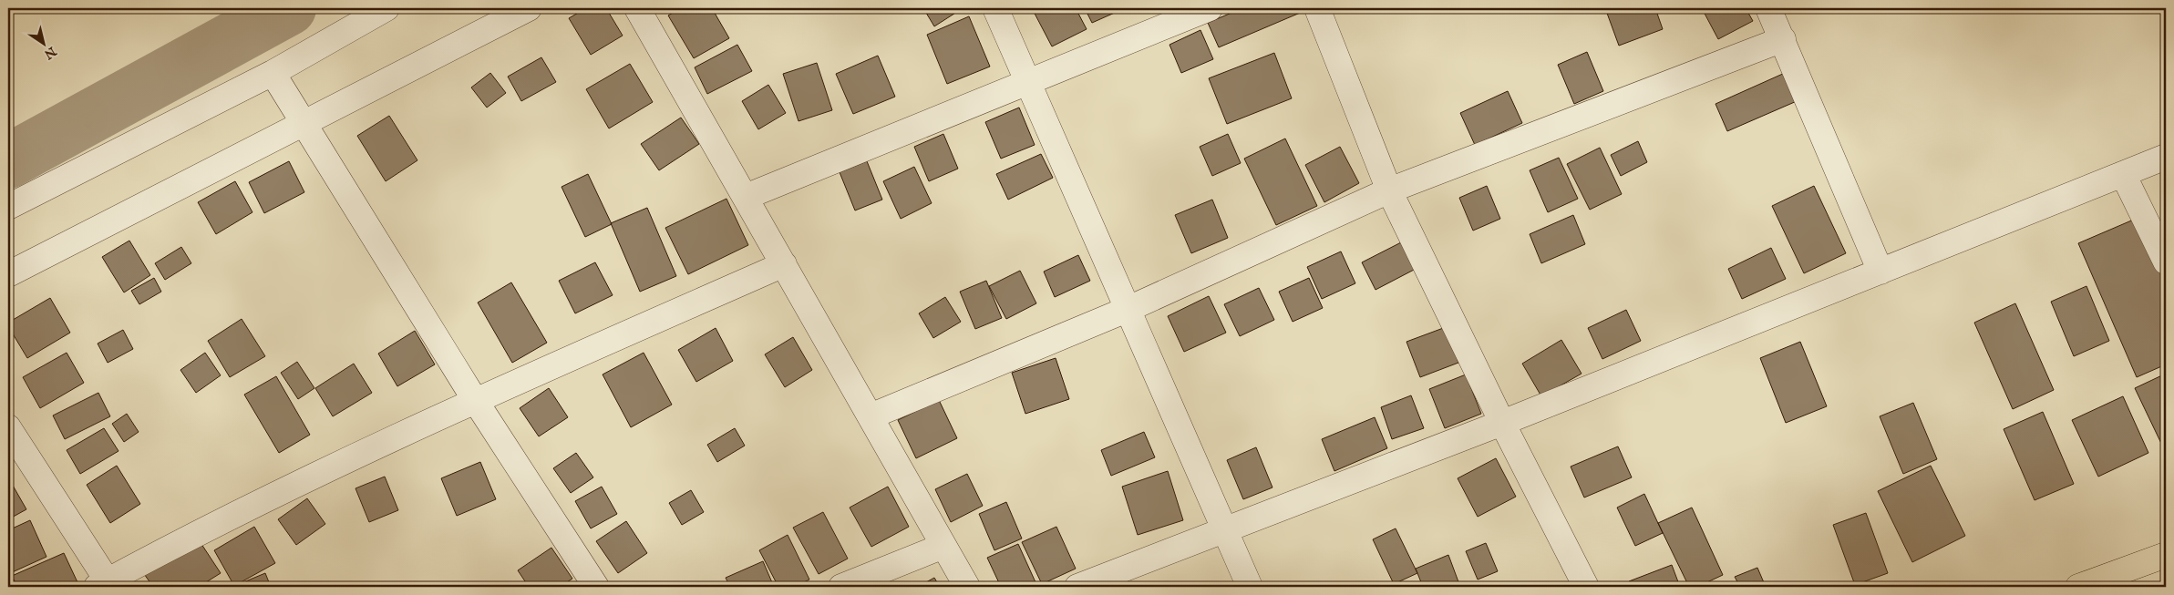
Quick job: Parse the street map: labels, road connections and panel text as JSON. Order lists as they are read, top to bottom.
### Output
{
  "north": "bottom right"
}
